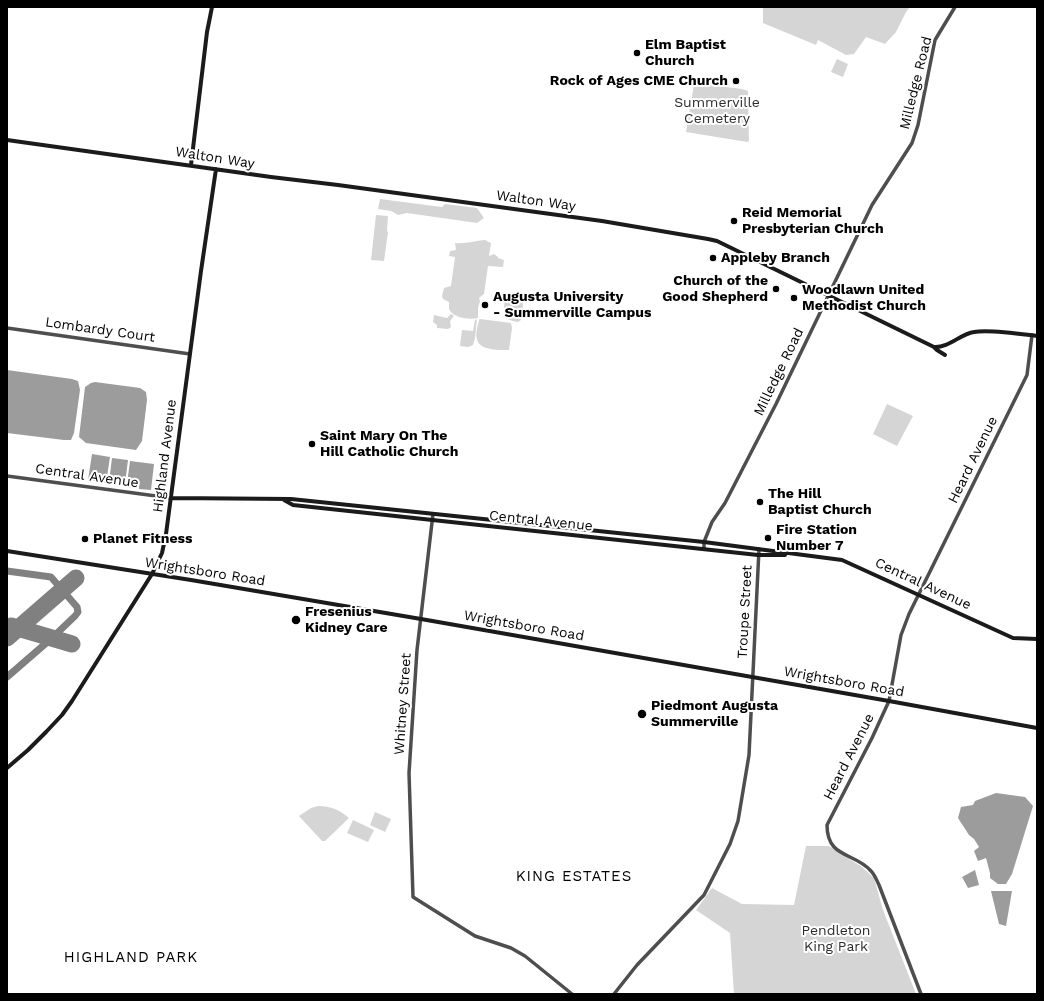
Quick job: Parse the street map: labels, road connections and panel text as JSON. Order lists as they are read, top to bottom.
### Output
{
  "streets": {
    "main road": [
      "Walton Way",
      "Highland Avenue",
      "Central Avenue",
      "Wrightsboro Road"
    ],
    "street": [
      "Milledge Road",
      "Lombardy Court",
      "Heard Avenue",
      "Troupe Street",
      "Whitney Street"
    ]
  },
  "crossings": [
    ["Milledge Road", "Walton Way"],
    ["Milledge Road", "Central Avenue"],
    ["Walton Way", "Highland Avenue"],
    ["Lombardy Court", "Highland Avenue"],
    ["Highland Avenue", "Central Avenue"],
    ["Highland Avenue", "Wrightsboro Road"],
    ["Heard Avenue", "Central Avenue"],
    ["Heard Avenue", "Wrightsboro Road"],
    ["Central Avenue", "Troupe Street"],
    ["Central Avenue", "Whitney Street"],
    ["Wrightsboro Road", "Troupe Street"],
    ["Wrightsboro Road", "Whitney Street"]
  ],
  "districts": ["KING ESTATES", "HIGHLAND PARK"],
  "parks": ["Summerville Cemetery", "Pendleton King Park"],
  "places": [
    "Elm Baptist Church",
    "Rock of Ages CME Church",
    "Reid Memorial Presbyterian Church",
    "Appleby Branch",
    "Church of the Good Shepherd",
    "Woodlawn United Methodist Church",
    "Augusta University - Summerville Campus",
    "Saint Mary On The Hill Catholic Church",
    "The Hill Baptist Church",
    "Fire Station Number 7",
    "Planet Fitness",
    "Fresenius Kidney Care",
    "Piedmont Augusta Summerville"
  ]
}
